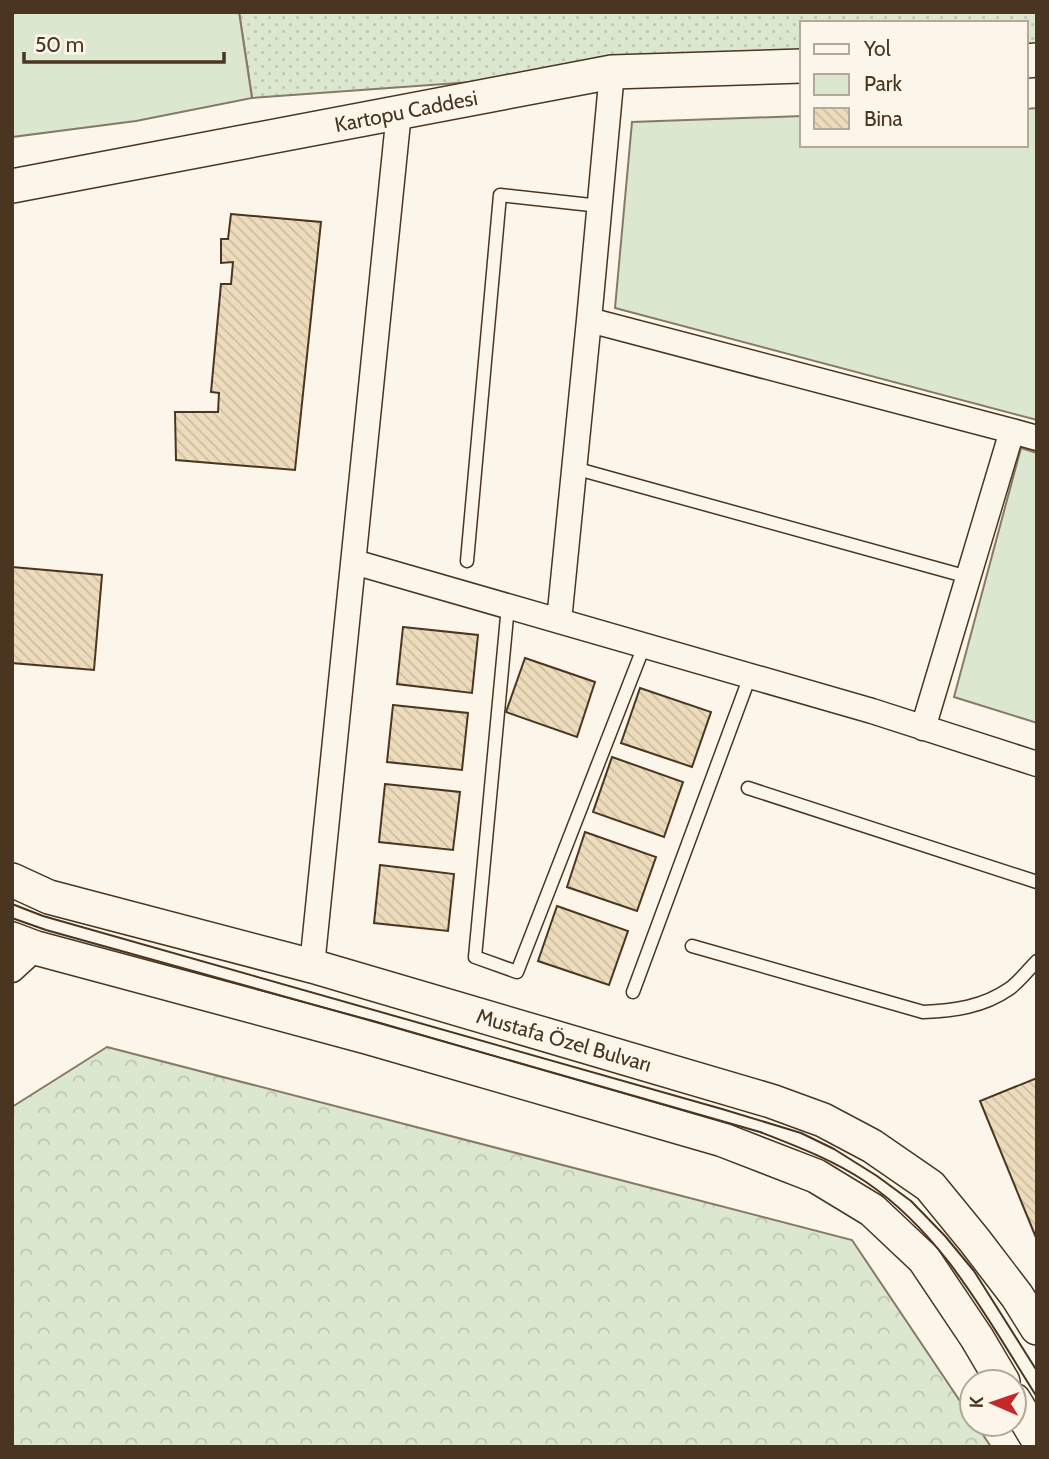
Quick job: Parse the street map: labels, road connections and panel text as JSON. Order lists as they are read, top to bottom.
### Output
{
  "streets": {
    "main road": ["Kartopu Caddesi", "Mustafa Özel Bulvarı"]
  },
  "legend": ["Yol", "Park", "Bina"],
  "scale_bar": "50 m",
  "north": "left"
}
